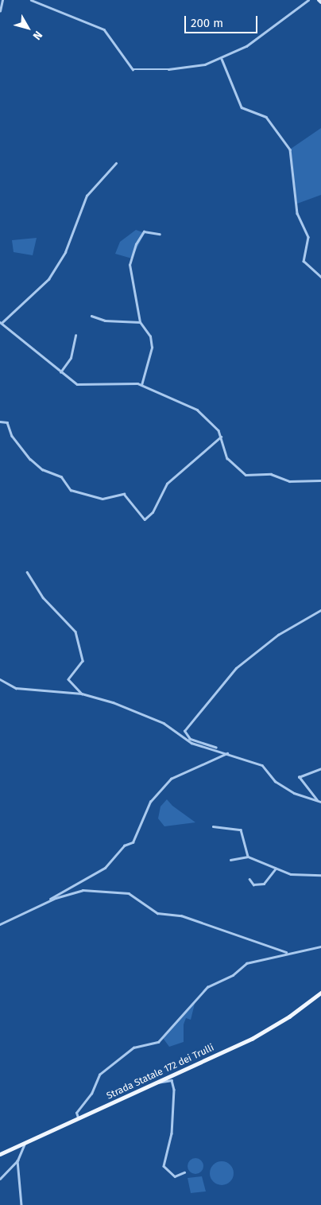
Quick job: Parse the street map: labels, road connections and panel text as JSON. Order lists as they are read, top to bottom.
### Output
{
  "streets": {
    "main road": ["Strada Statale 172 dei Trulli"]
  },
  "scale_bar": "200 m",
  "north": "bottom right"
}
